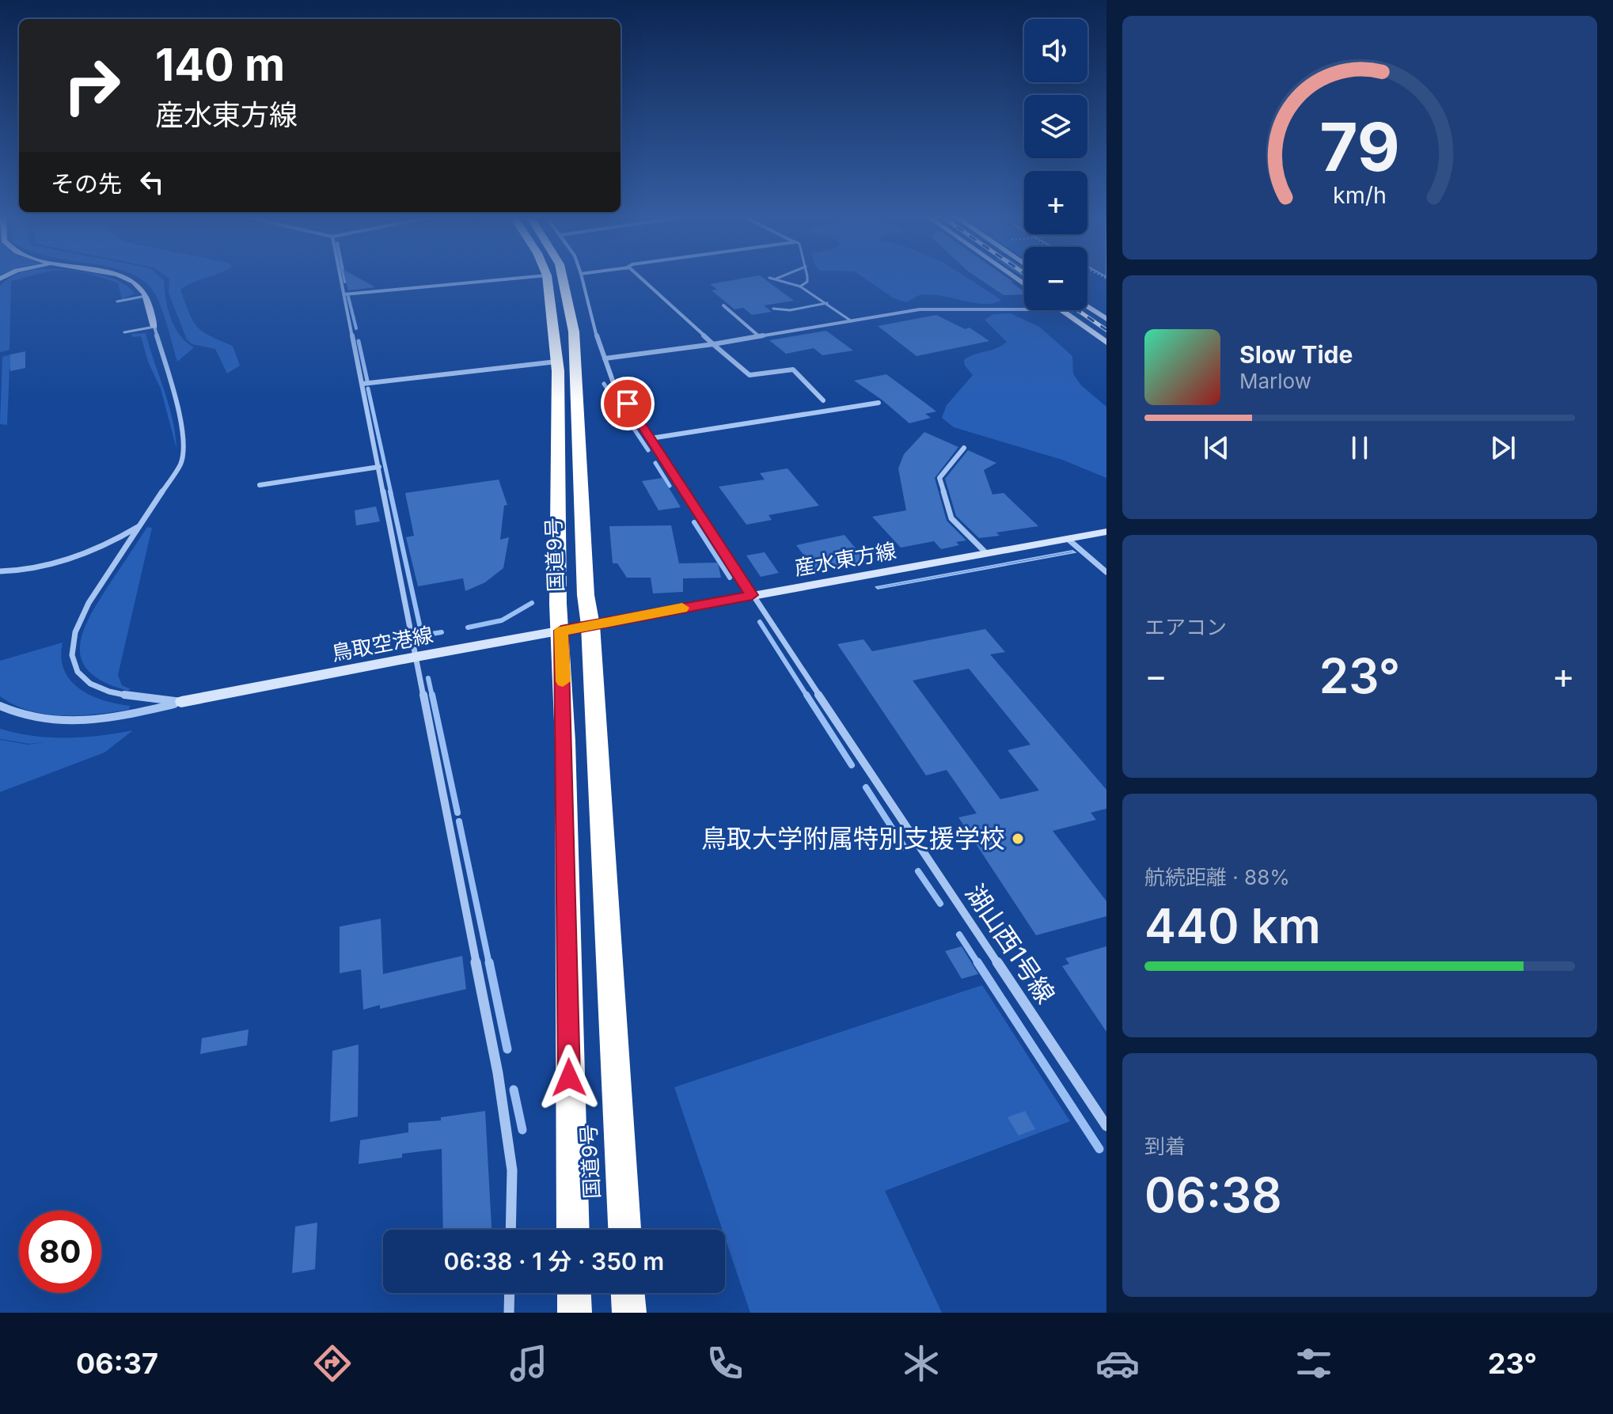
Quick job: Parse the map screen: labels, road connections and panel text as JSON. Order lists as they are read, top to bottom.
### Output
{
  "streets": {
    "highway": ["国道9号"],
    "street": ["産水東方線", "鳥取空港線", "湖山西1号線"]
  },
  "crossings": [
    ["国道9号", "産水東方線"],
    ["国道9号", "鳥取空港線"],
    ["産水東方線", "鳥取空港線"],
    ["産水東方線", "湖山西1号線"]
  ],
  "places": ["鳥取大学附属特別支援学校"],
  "page": {
    "map_buttons": ["+", "−"],
    "turn": ["140 m", "産水東方線"],
    "then": "その先",
    "song": ["Slow Tide", "Marlow"],
    "tile": [
      "エアコン",
      ["航続距離 · 88%", "440 km"],
      ["到着", "06:38"]
    ],
    "heat": ["−", "23°", "+"],
    "limit": "80",
    "trip": "06:38 · 1 分 · 350 m",
    "tabs": ["06:37", "23°"],
    "gauge": ["79", "km/h"]
  }
}
